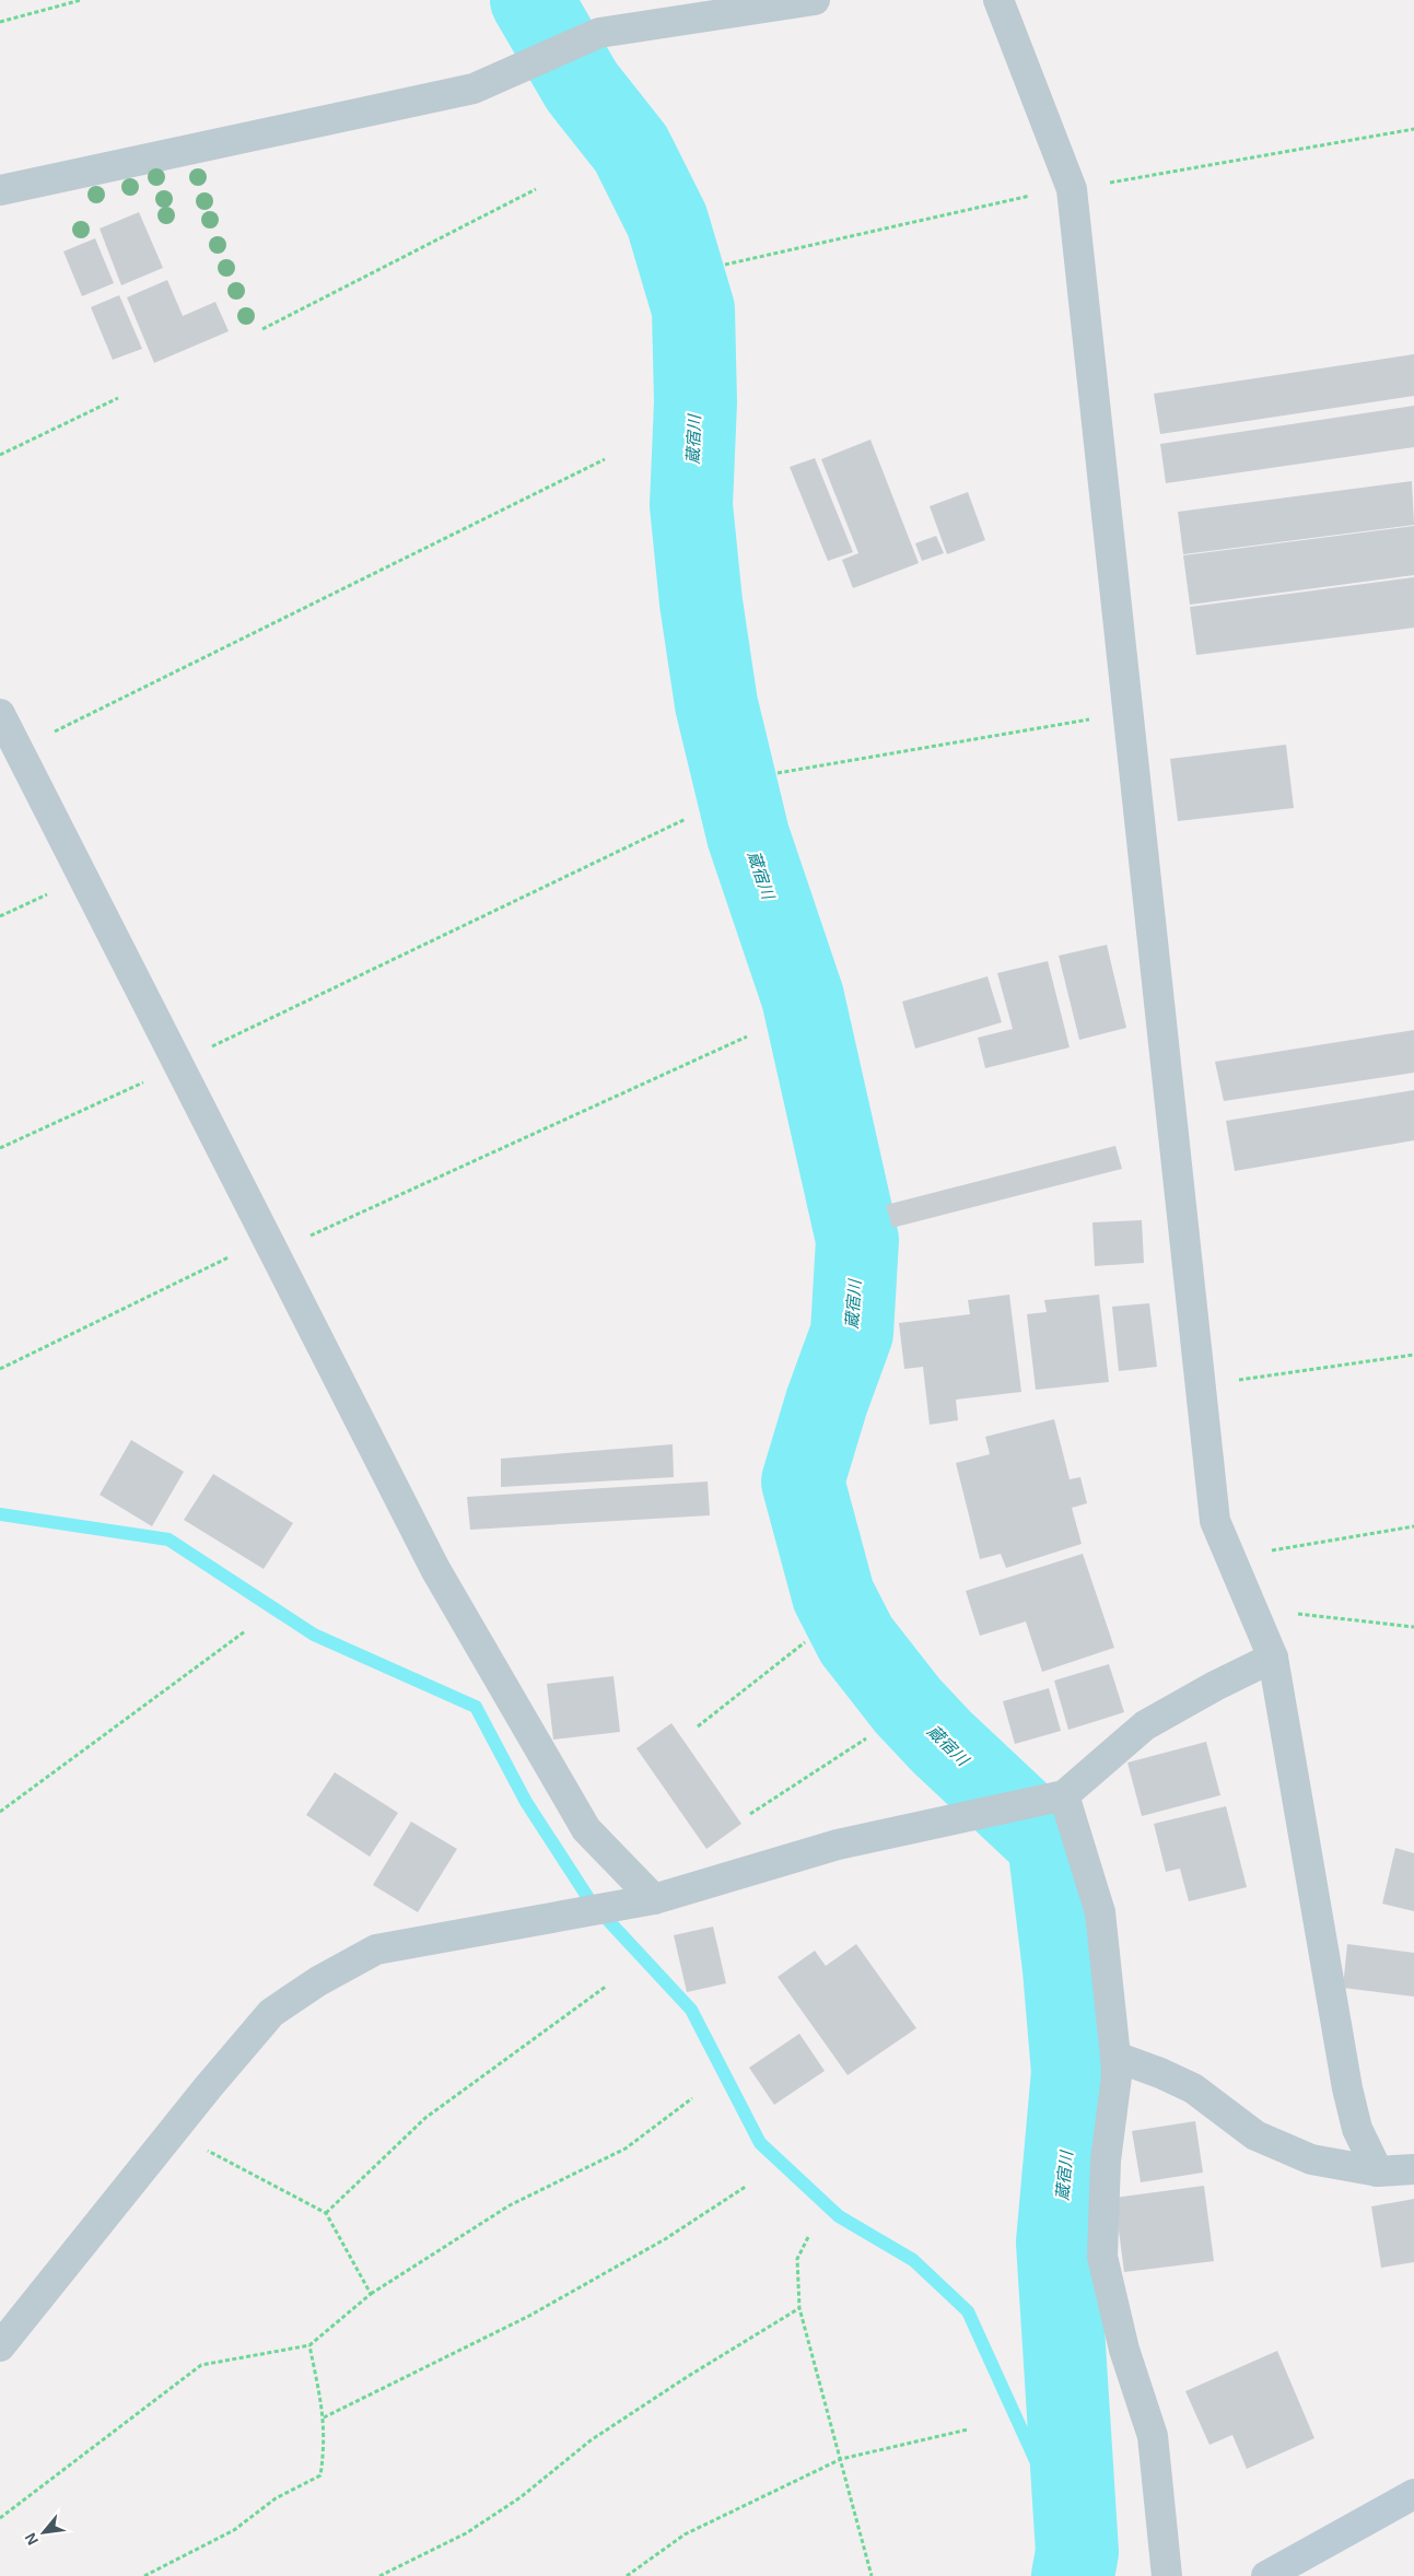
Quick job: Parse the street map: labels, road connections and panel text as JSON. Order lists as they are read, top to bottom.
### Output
{
  "water": ["蔵宿川"],
  "north": "bottom left"
}
